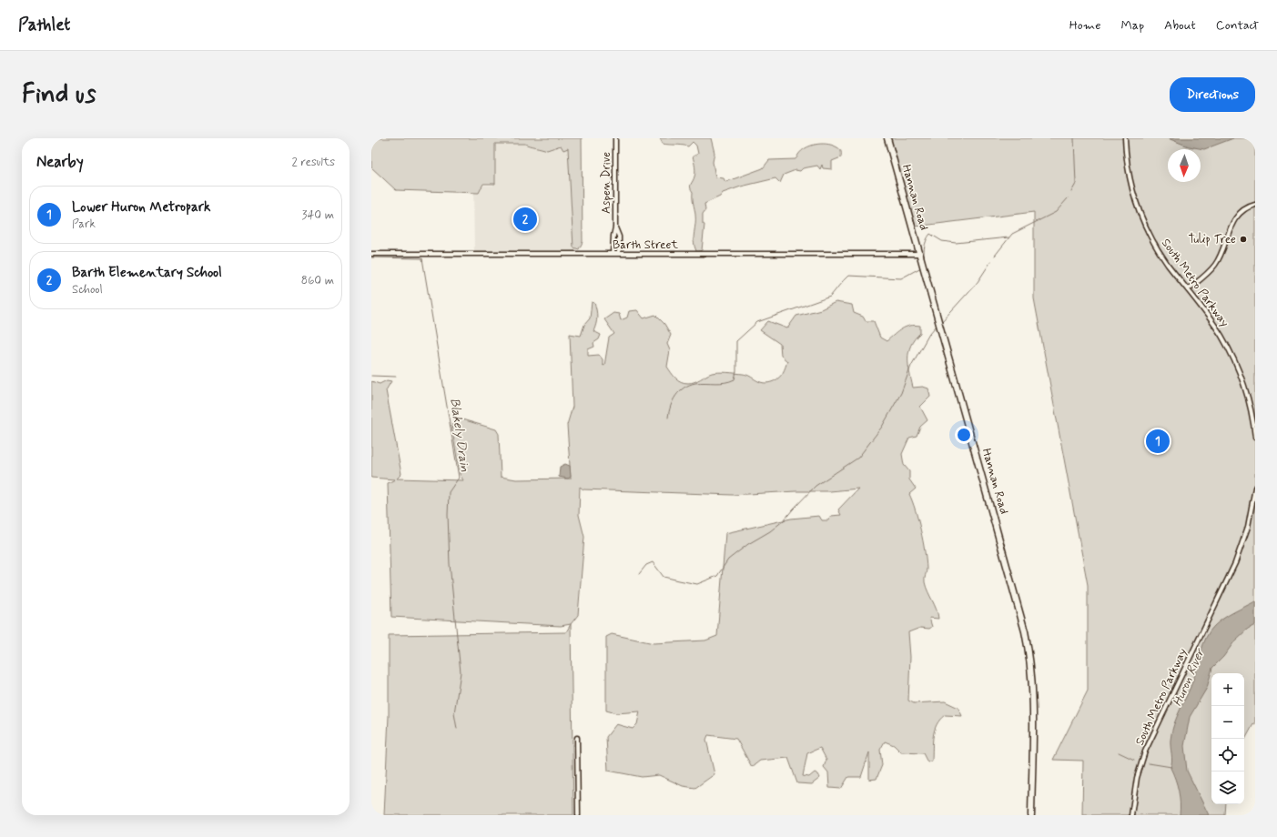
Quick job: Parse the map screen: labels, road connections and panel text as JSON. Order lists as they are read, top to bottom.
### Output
{
  "streets": {
    "street": [
      "Aspen Drive",
      "Hannan Road",
      "Barth Street",
      "South Metro Parkway"
    ]
  },
  "crossings": [
    ["Aspen Drive", "Barth Street"],
    ["Hannan Road", "Barth Street"]
  ],
  "water": ["Blakely Drain", "Huron River"],
  "places": ["Tulip Tree"],
  "north": "bottom",
  "page": {
    "header": "Pathlet",
    "nav": [
      "Home",
      "Map",
      "About",
      "Contact"
    ],
    "buttons": "Directions",
    "title": "Find us",
    "heading": ["Nearby", "2 results"],
    "list": [
      {
        "mark": "1",
        "name": "Lower Huron Metropark",
        "note": "Park",
        "value": "340 m"
      },
      {
        "mark": "2",
        "name": "Barth Elementary School",
        "note": "School",
        "value": "860 m"
      }
    ],
    "pins": ["2", "1"],
    "map_buttons": ["+", "−"]
  }
}
